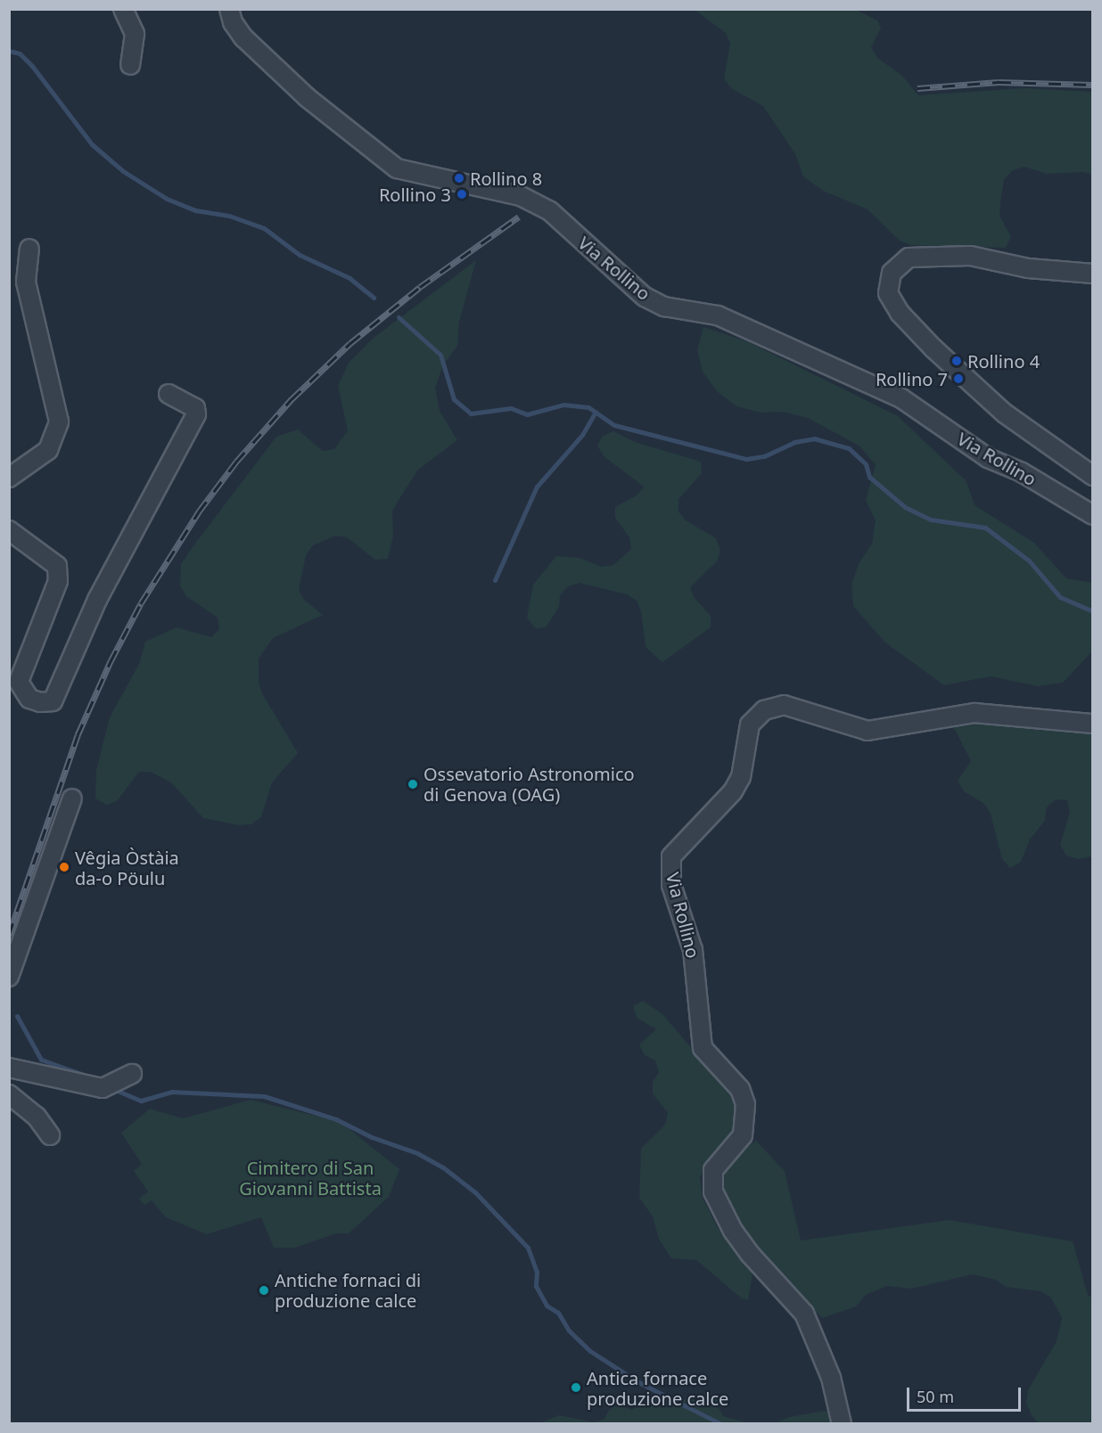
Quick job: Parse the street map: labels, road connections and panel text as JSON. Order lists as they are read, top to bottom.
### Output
{
  "streets": {
    "street": ["Via Rollino"]
  },
  "parks": ["Cimitero di San Giovanni Battista"],
  "places": [
    "Rollino 8",
    "Rollino 3",
    "Rollino 4",
    "Rollino 7",
    "Ossevatorio Astronomico di Genova (OAG)",
    "Vêgia Òstàia da-o Pöulu",
    "Antiche fornaci di produzione calce",
    "Antica fornace produzione calce"
  ],
  "scale_bar": "50 m"
}
